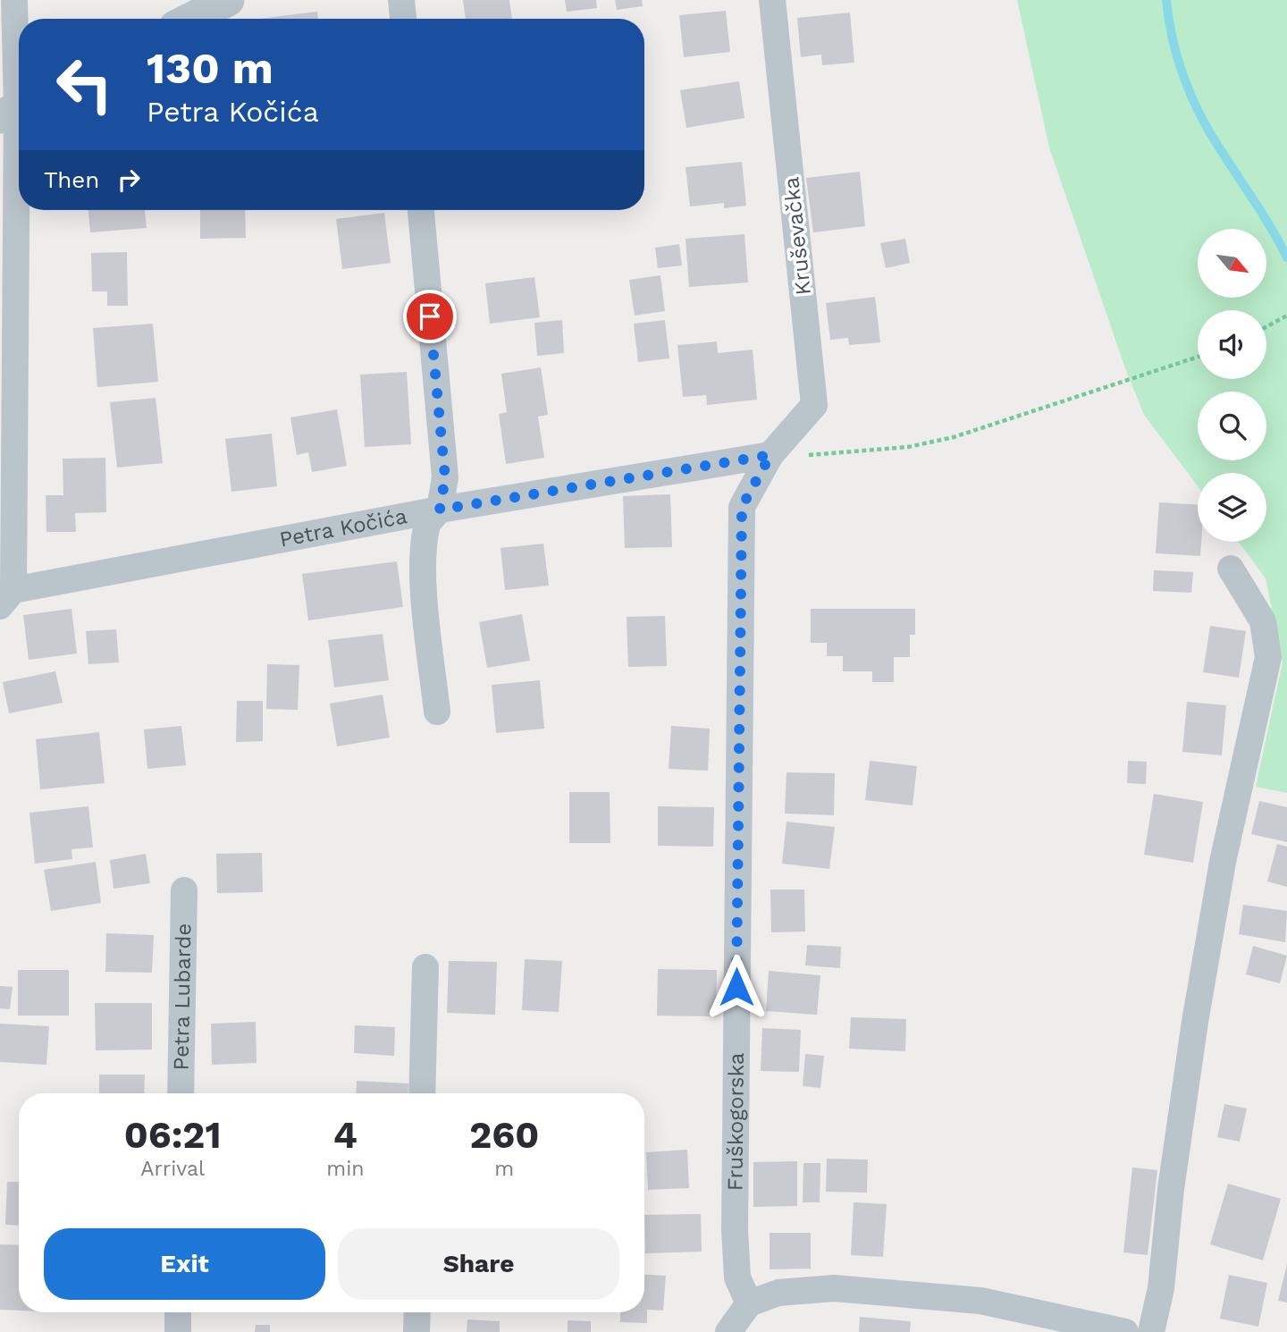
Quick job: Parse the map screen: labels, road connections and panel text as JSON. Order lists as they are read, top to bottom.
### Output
{
  "streets": {
    "street": [
      "Kruševačka",
      "Petra Kočića",
      "Petra Lubarde",
      "Fruškogorska"
    ]
  },
  "crossings": [
    ["Kruševačka", "Petra Kočića"],
    ["Kruševačka", "Fruškogorska"],
    ["Petra Kočića", "Fruškogorska"]
  ],
  "north": "bottom right",
  "page": {
    "turn": ["130 m", "Petra Kočića"],
    "then": "Then",
    "eta": [
      "06:21",
      "Arrival",
      "4",
      "min",
      "260",
      "m"
    ],
    "buttons": ["Exit", "Share"]
  }
}
